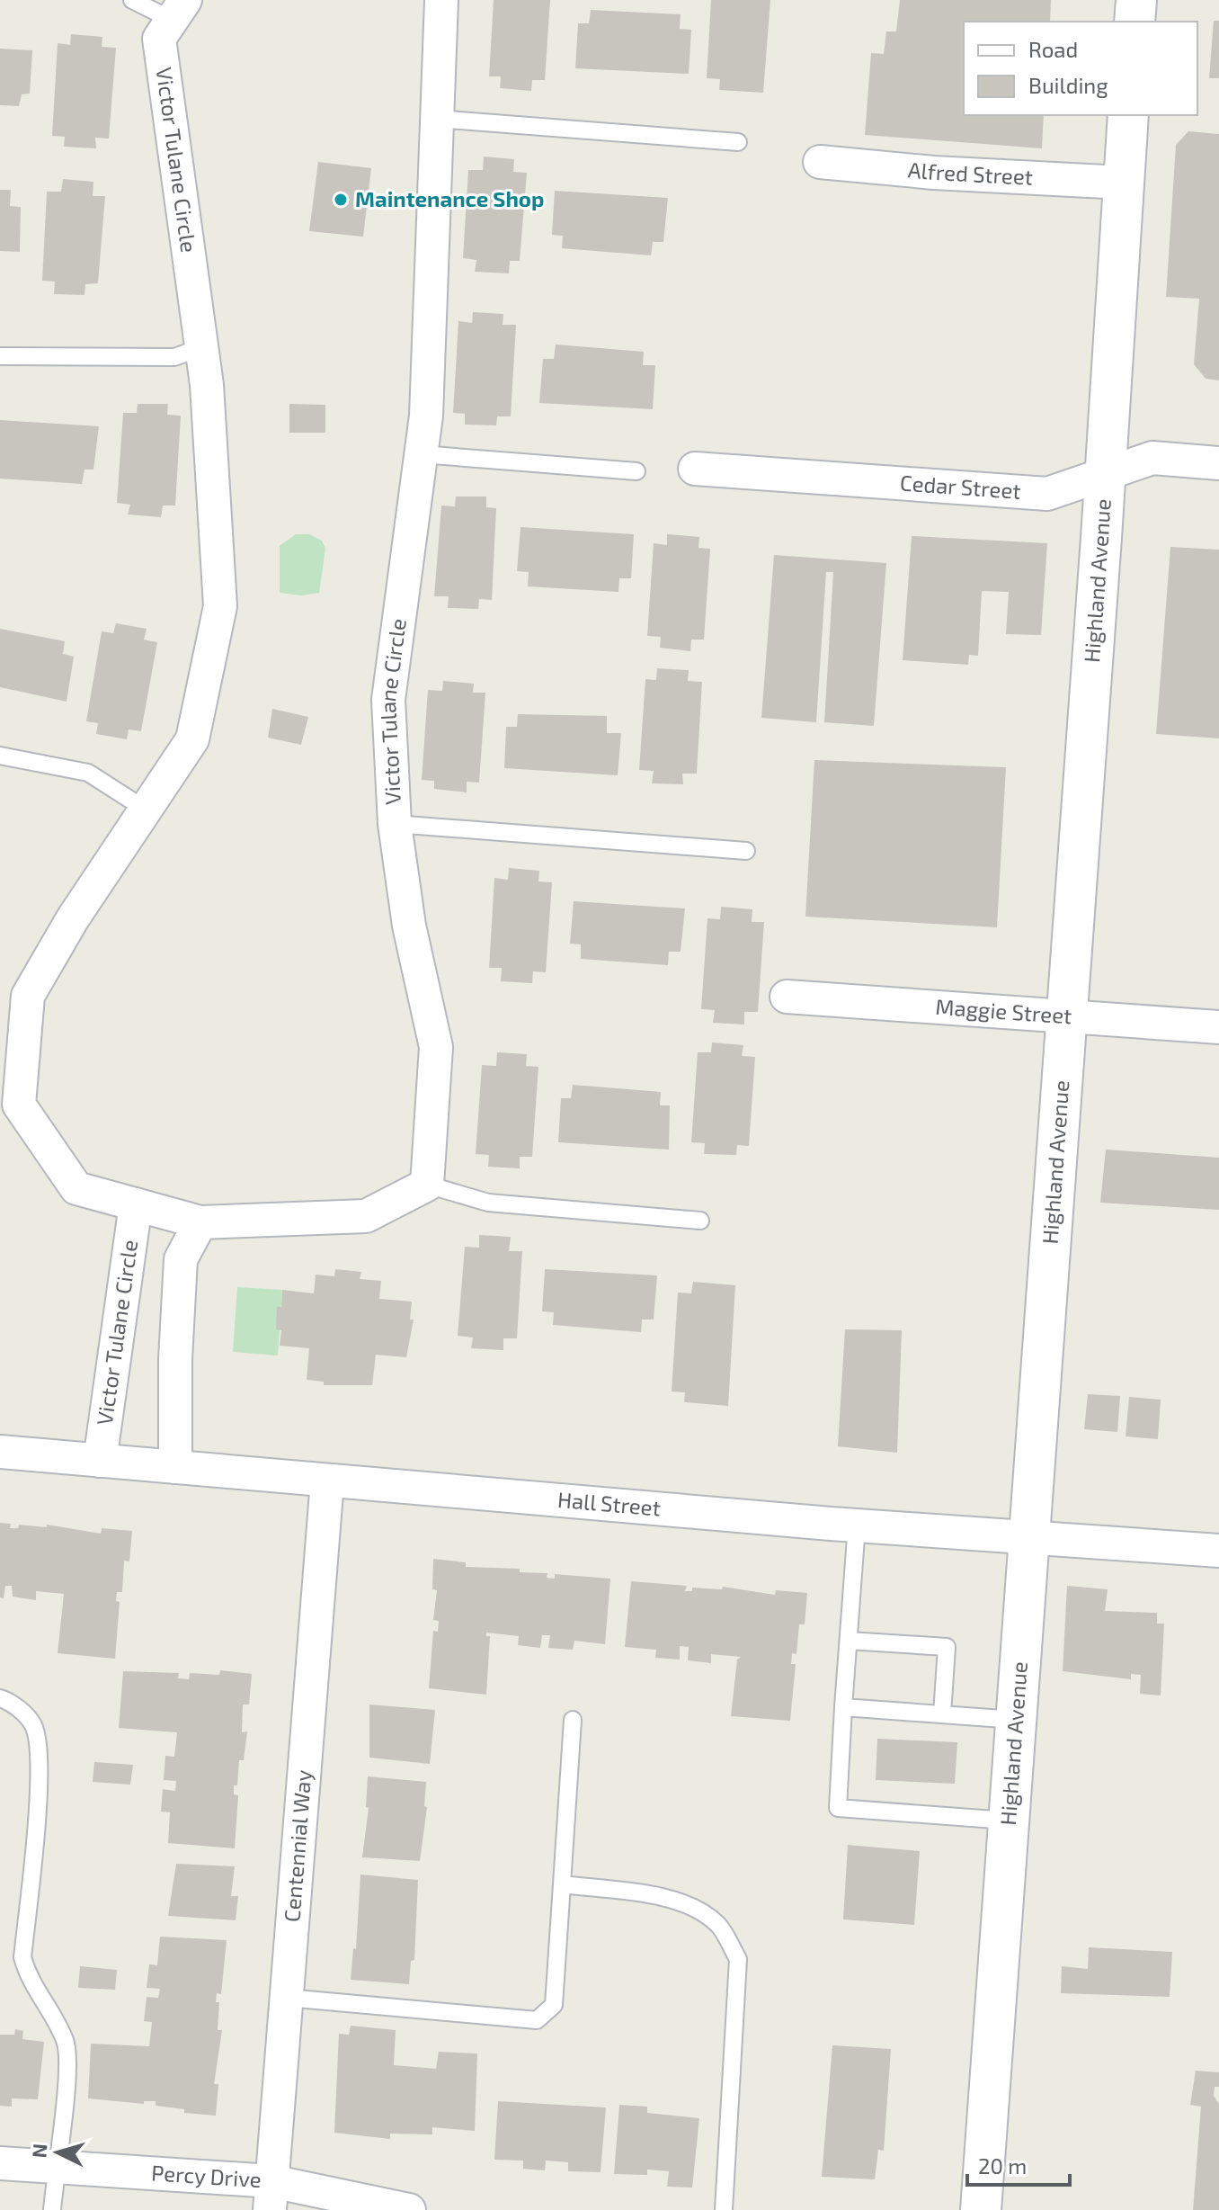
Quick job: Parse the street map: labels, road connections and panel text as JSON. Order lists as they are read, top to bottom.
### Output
{
  "streets": {
    "main road": ["Highland Avenue"],
    "street": [
      "Victor Tulane Circle",
      "Alfred Street",
      "Cedar Street",
      "Maggie Street",
      "Hall Street",
      "Centennial Way",
      "Percy Drive"
    ]
  },
  "crossings": [
    ["Victor Tulane Circle", "Hall Street"],
    ["Alfred Street", "Highland Avenue"],
    ["Cedar Street", "Highland Avenue"],
    ["Highland Avenue", "Maggie Street"],
    ["Highland Avenue", "Hall Street"],
    ["Hall Street", "Centennial Way"],
    ["Centennial Way", "Percy Drive"]
  ],
  "places": ["Maintenance Shop"],
  "legend": ["Road", "Building"],
  "scale_bar": "20 m",
  "north": "left"
}
